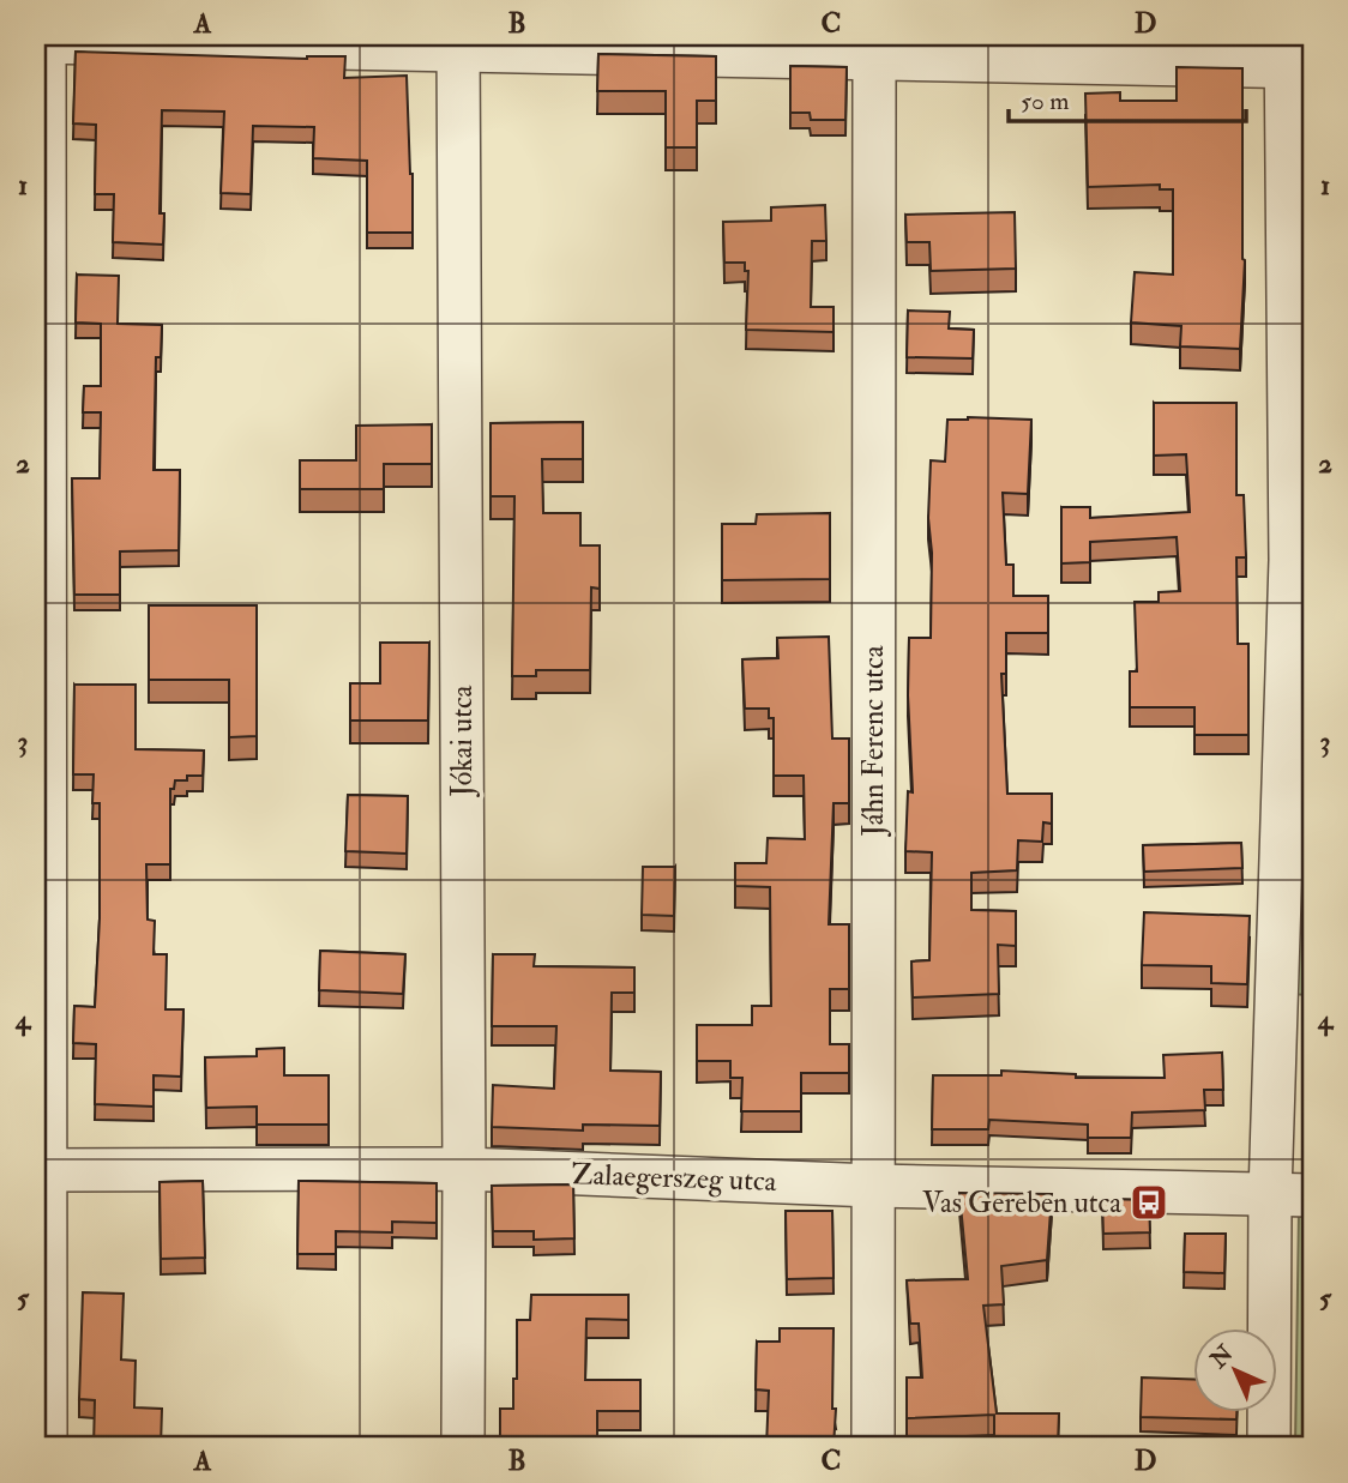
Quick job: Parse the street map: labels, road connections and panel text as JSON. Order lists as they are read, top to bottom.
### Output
{
  "streets": {
    "street": ["Jókai utca", "Jáhn Ferenc utca", "Zalaegerszeg utca"]
  },
  "crossings": [
    ["Jókai utca", "Zalaegerszeg utca"],
    ["Jáhn Ferenc utca", "Zalaegerszeg utca"]
  ],
  "places": {
    "bus stop": ["Vas Gereben utca"]
  },
  "scale_bar": "50 m",
  "north": "top left",
  "grid": {
    "columns": [
      "A",
      "B",
      "C",
      "D"
    ],
    "rows": [
      "1",
      "2",
      "3",
      "4",
      "5"
    ]
  }
}
